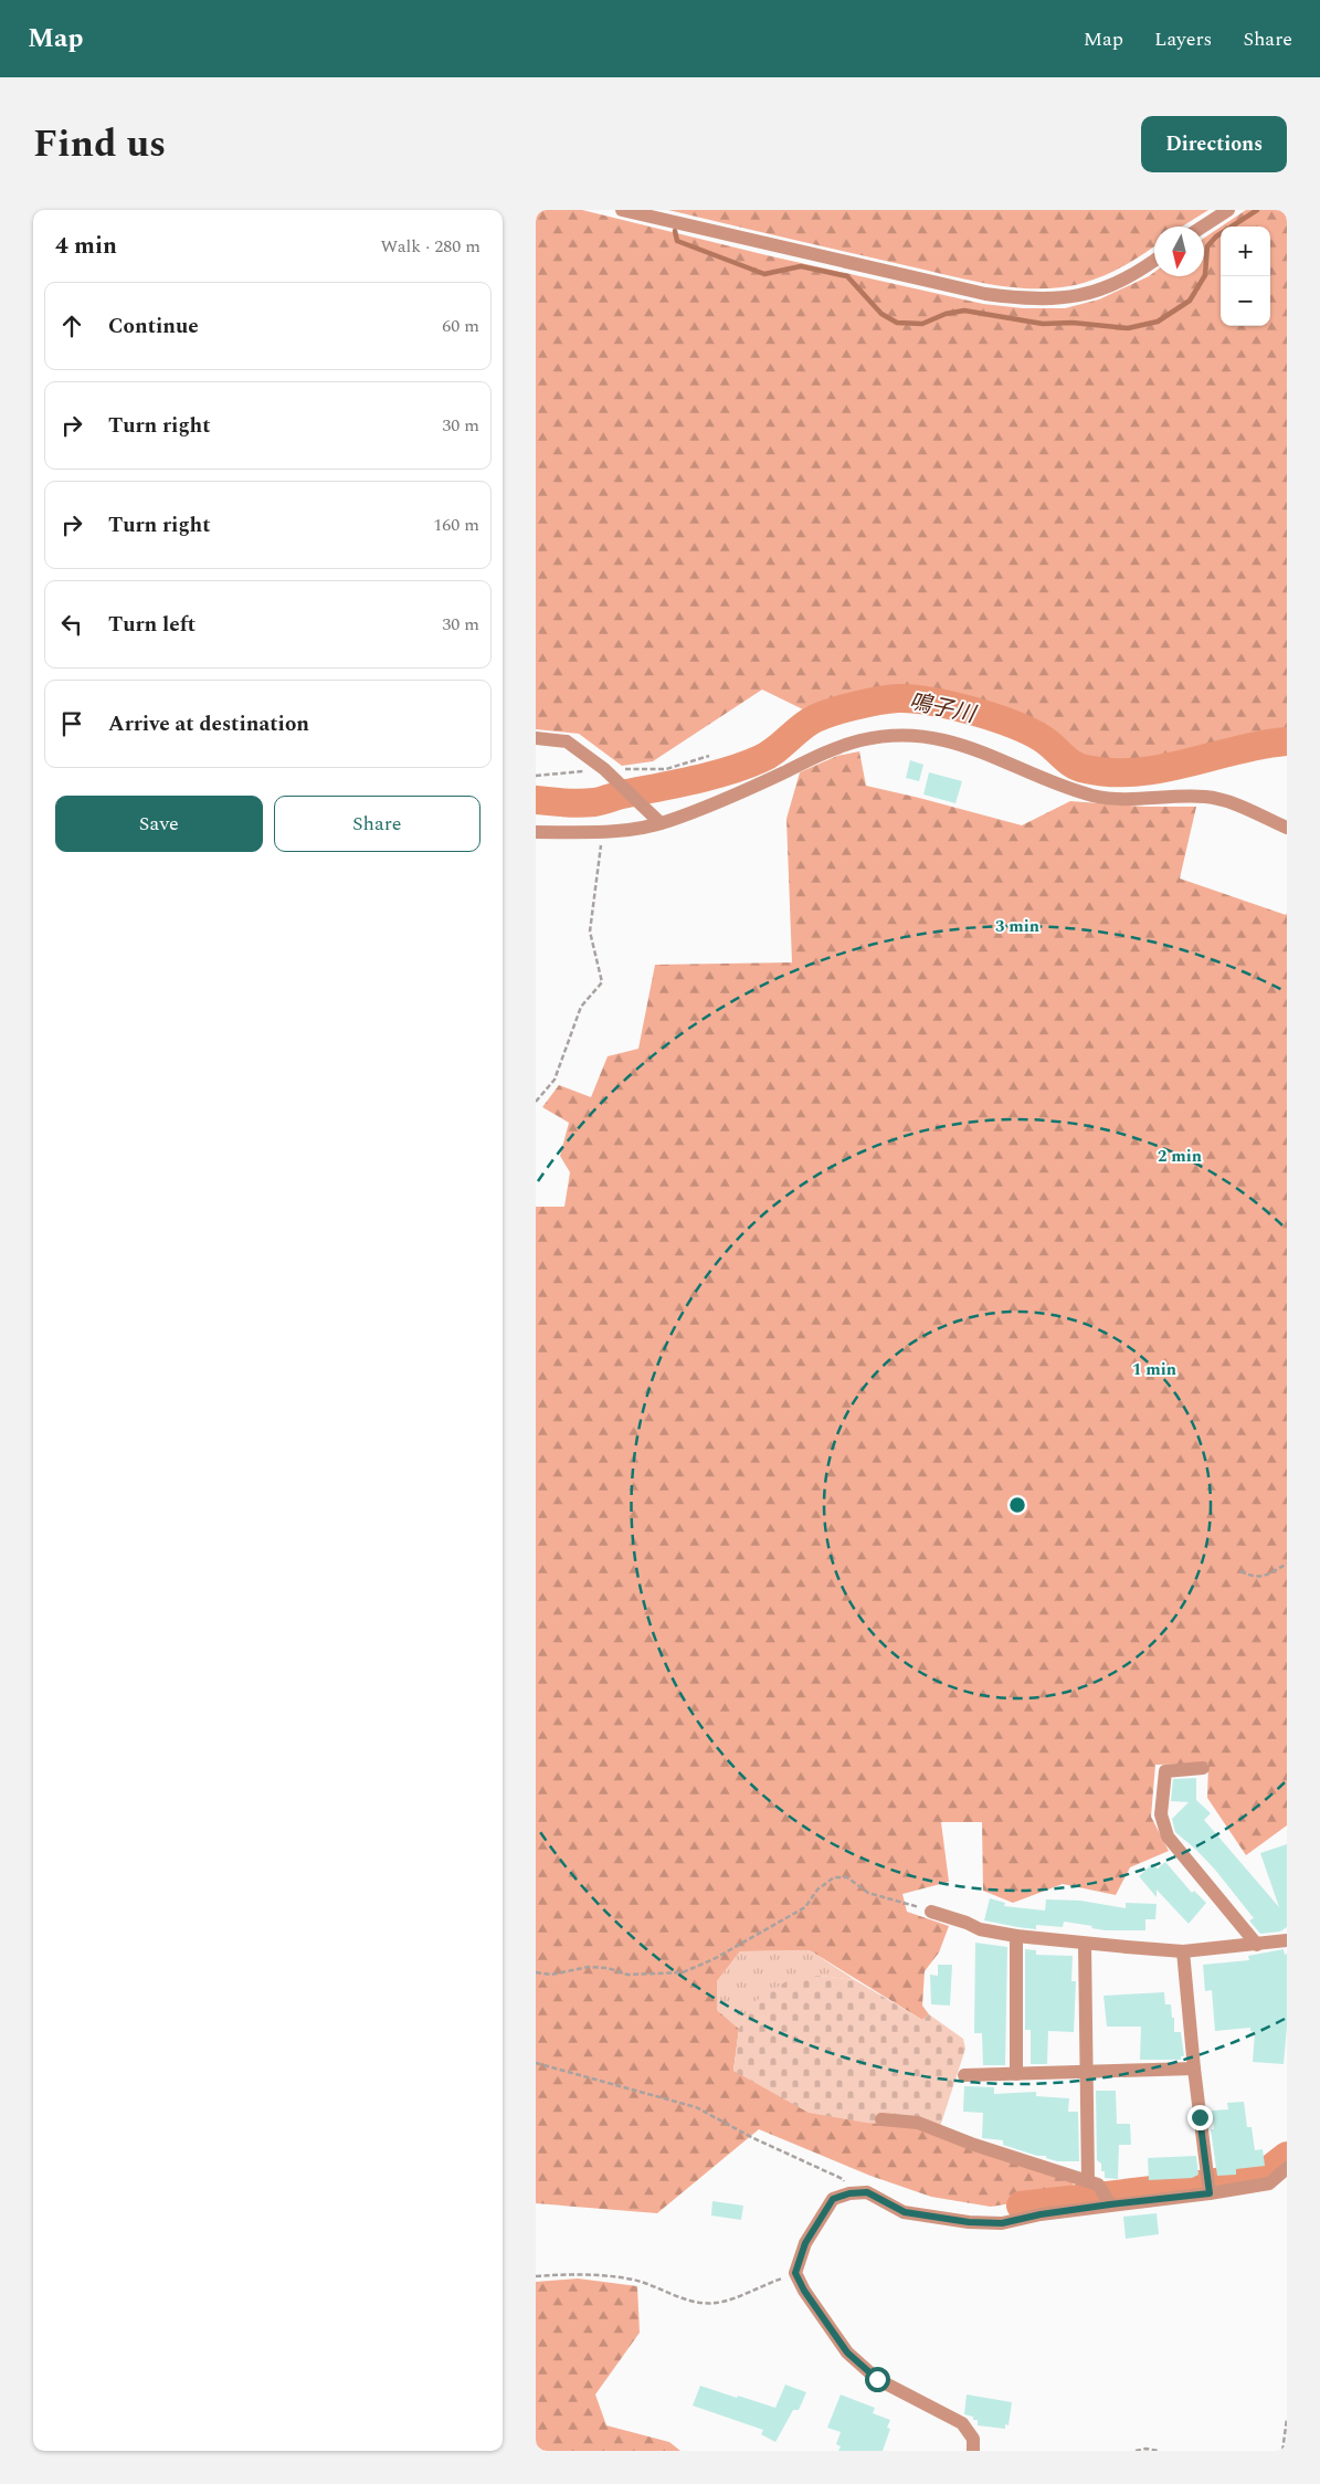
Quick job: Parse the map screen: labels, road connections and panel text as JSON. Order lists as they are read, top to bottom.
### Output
{
  "water": ["鳴子川"],
  "north": "bottom",
  "page": {
    "header": "Map",
    "nav": ["Map", "Layers", "Share"],
    "title": "Find us",
    "buttons": [
      "Directions",
      ["Save", "Share"]
    ],
    "heading": ["4 min", "Walk · 280 m"],
    "map_buttons": ["+", "−"],
    "list": [
      ["Continue", "60 m"],
      ["Turn right", "30 m"],
      ["Turn right", "160 m"],
      ["Turn left", "30 m"],
      "Arrive at destination"
    ]
  },
  "rings": ["3 min", "2 min", "1 min"]
}
